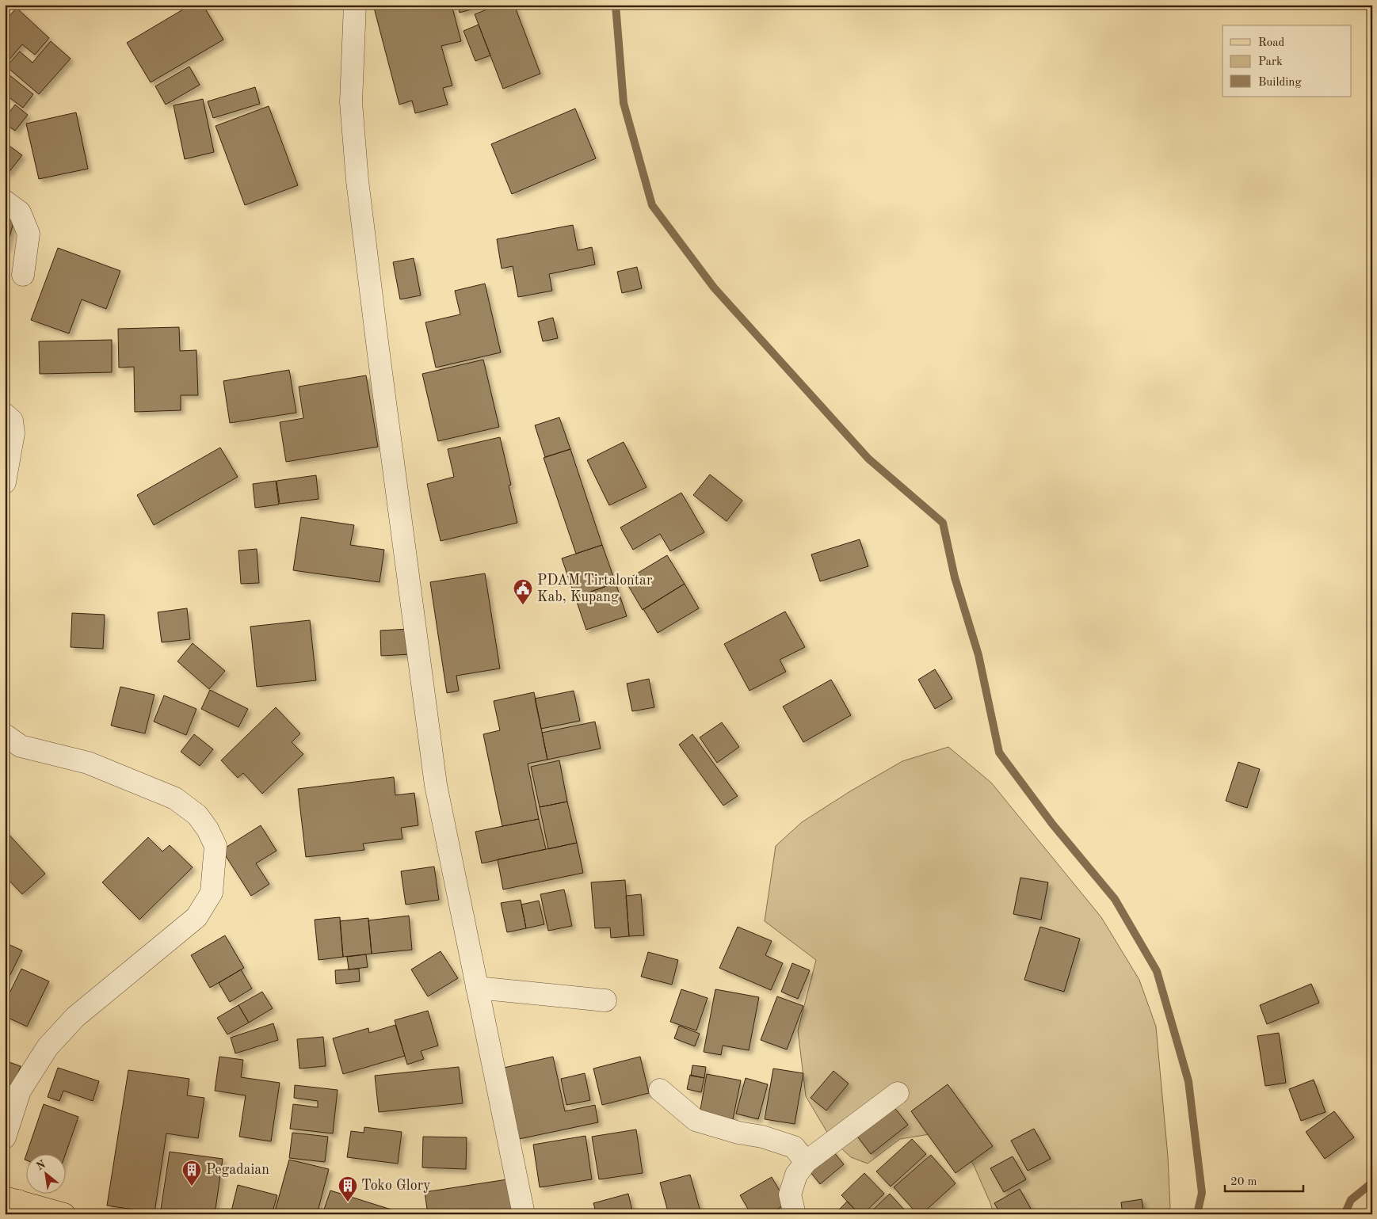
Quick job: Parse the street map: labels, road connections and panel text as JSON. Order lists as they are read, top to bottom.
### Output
{
  "places": {
    "public building": ["PDAM Tirtalontar Kab, Kupang"],
    "building": ["Pegadaian", "Toko Glory"]
  },
  "legend": ["Road", "Park", "Building"],
  "scale_bar": "20 m",
  "north": "top left"
}
